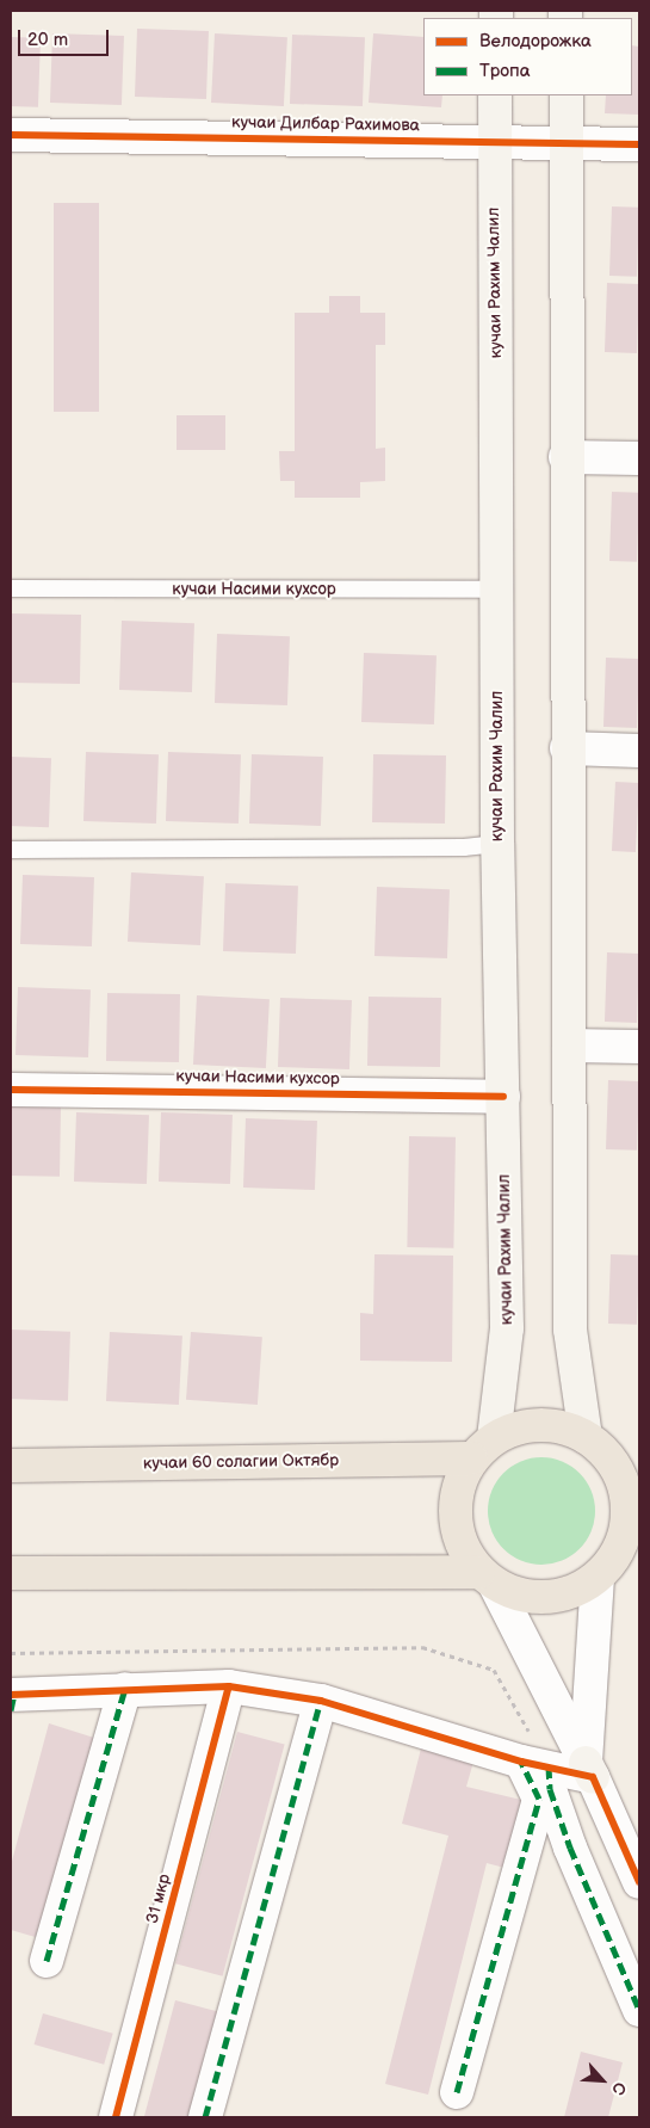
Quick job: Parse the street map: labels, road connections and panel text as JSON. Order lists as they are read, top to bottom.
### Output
{
  "streets": {
    "highway": ["кучаи 60 солагии Октябр"],
    "main road": ["кучаи Рахим Чалил"],
    "street": ["кучаи Дилбар Рахимова", "кучаи Насими кухсор", "31 мкр"]
  },
  "crossings": [
    ["кучаи Дилбар Рахимова", "кучаи Рахим Чалил"],
    ["кучаи Рахим Чалил", "кучаи Насими кухсор"],
    ["кучаи Рахим Чалил", "кучаи 60 солагии Октябр"]
  ],
  "legend": ["Велодорожка", "Тропа"],
  "scale_bar": "20 m",
  "north": "bottom right"
}
